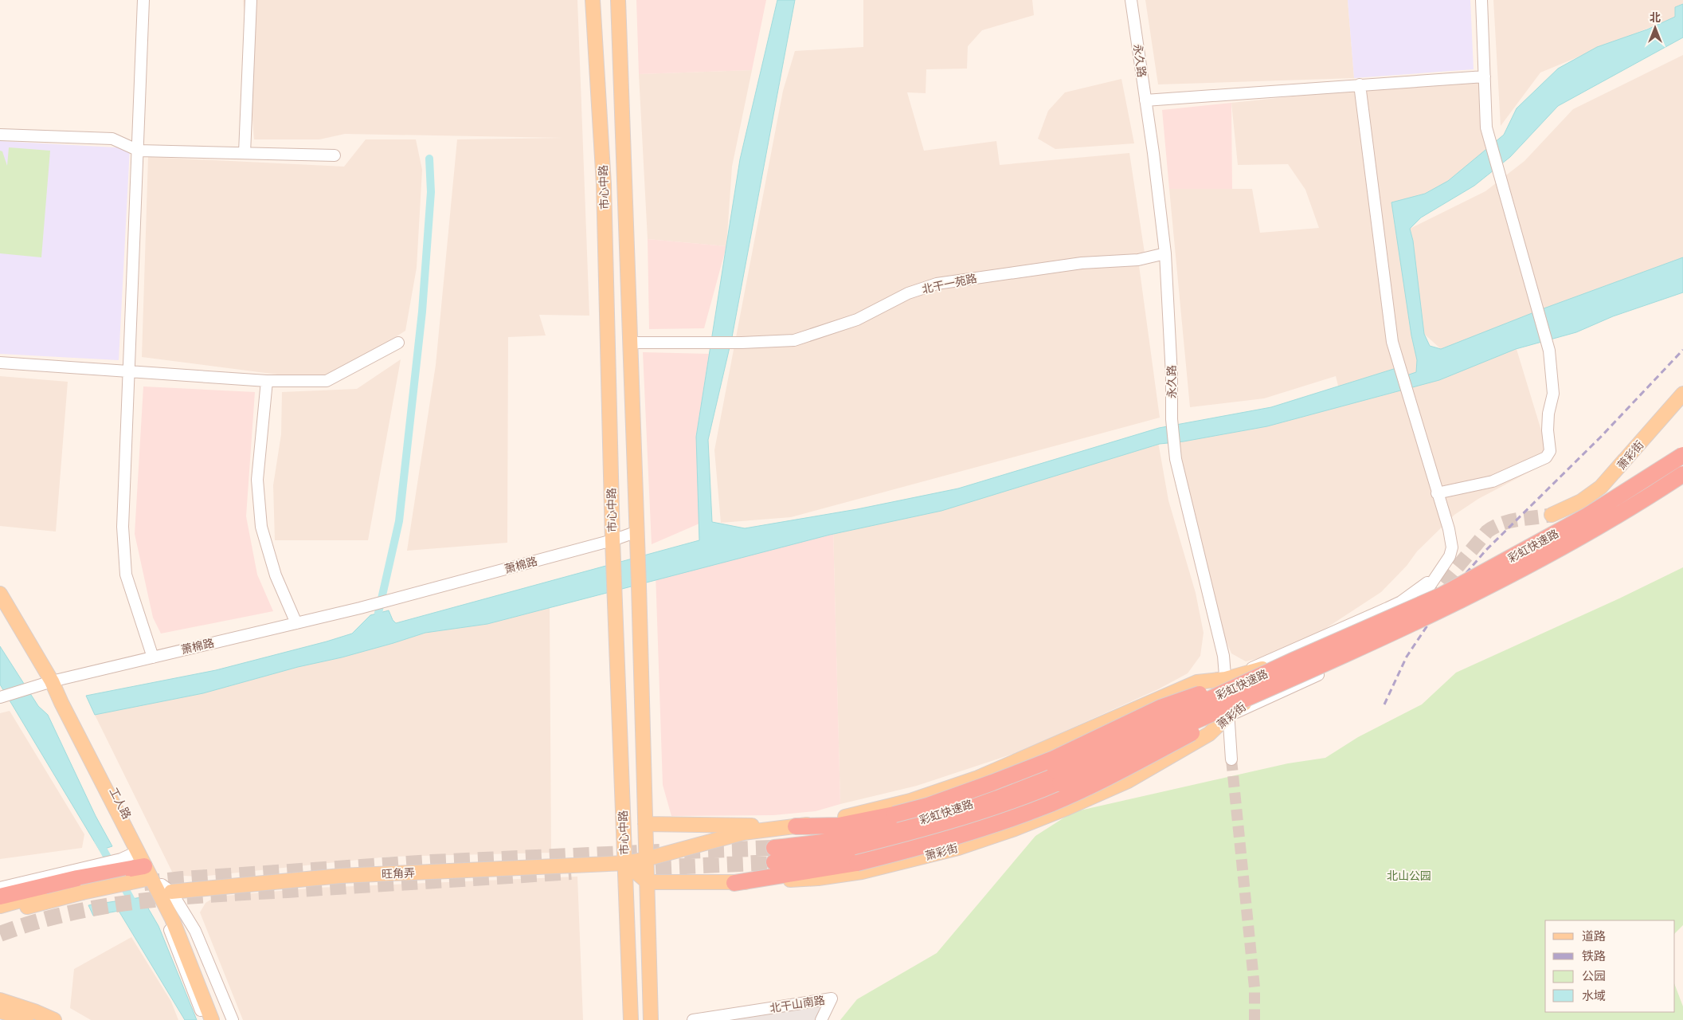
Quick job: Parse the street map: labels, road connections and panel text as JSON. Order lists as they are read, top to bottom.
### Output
{
  "streets": {
    "highway": ["彩虹快速路"],
    "main road": [
      "市心中路",
      "萧彩街",
      "工人路",
      "旺角弄"
    ],
    "street": [
      "永久路",
      "北干一苑路",
      "萧棉路",
      "北干山南路"
    ]
  },
  "crossings": [
    ["永久路", "北干一苑路"],
    ["永久路", "萧彩街"],
    ["市心中路", "北干一苑路"],
    ["市心中路", "萧彩街"],
    ["市心中路", "萧棉路"],
    ["市心中路", "旺角弄"],
    ["萧棉路", "工人路"],
    ["工人路", "旺角弄"]
  ],
  "parks": ["北山公园"],
  "legend": [
    "道路",
    "铁路",
    "公园",
    "水域"
  ],
  "north": "top"
}
